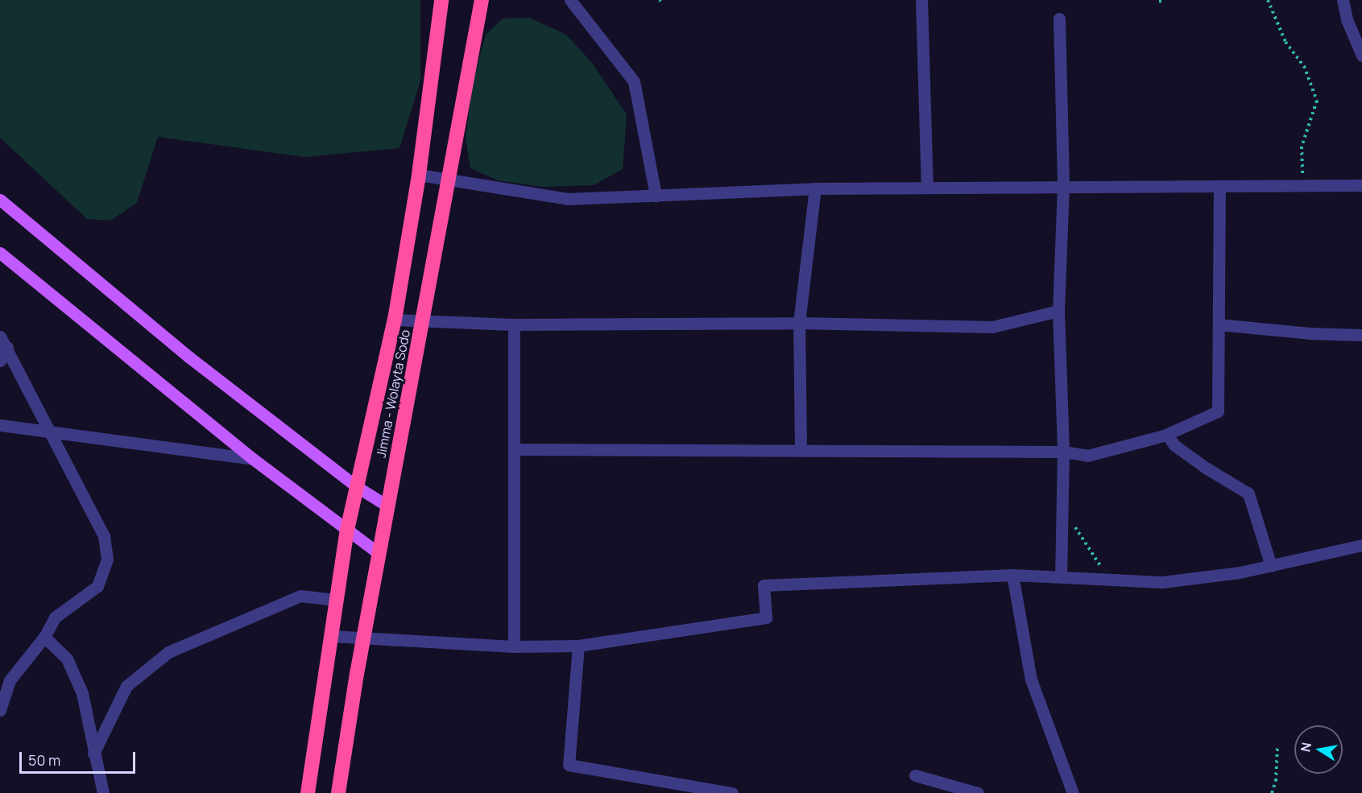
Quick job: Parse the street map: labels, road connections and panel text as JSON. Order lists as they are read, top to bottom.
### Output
{
  "streets": {
    "highway": ["Jimma - Wolayta Sodo"]
  },
  "scale_bar": "50 m",
  "north": "left"
}
